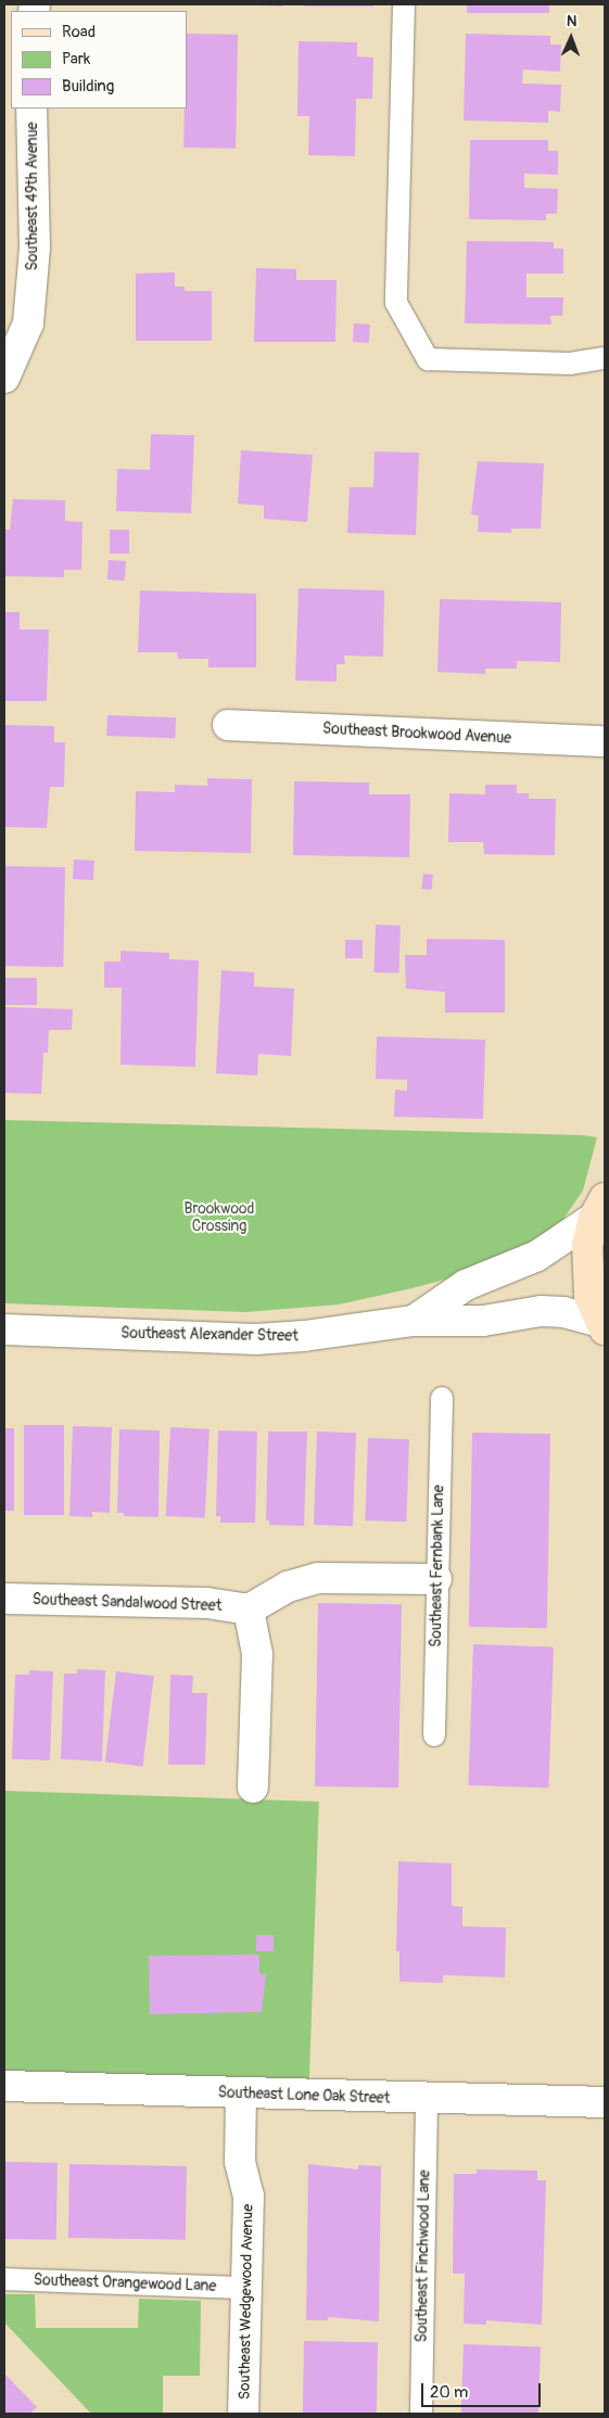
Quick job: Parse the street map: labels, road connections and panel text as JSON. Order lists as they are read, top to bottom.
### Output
{
  "streets": {
    "street": [
      "Southeast 49th Avenue",
      "Southeast Brookwood Avenue",
      "Southeast Alexander Street",
      "Southeast Sandalwood Street",
      "Southeast Lone Oak Street",
      "Southeast Wedgewood Avenue"
    ],
    "lane": ["Southeast Fernbank Lane", "Southeast Finchwood Lane", "Southeast Orangewood Lane"]
  },
  "crossings": [
    ["Southeast Lone Oak Street", "Southeast Finchwood Lane"],
    ["Southeast Lone Oak Street", "Southeast Wedgewood Avenue"],
    ["Southeast Orangewood Lane", "Southeast Wedgewood Avenue"]
  ],
  "parks": ["Brookwood Crossing"],
  "legend": ["Road", "Park", "Building"],
  "scale_bar": "20 m",
  "north": "top"
}
